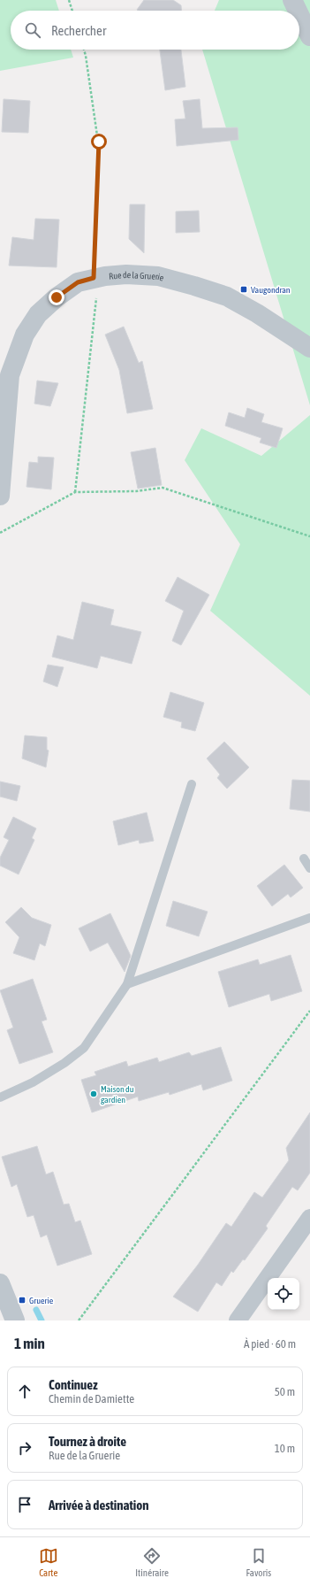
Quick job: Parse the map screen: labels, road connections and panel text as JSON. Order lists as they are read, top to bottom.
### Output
{
  "streets": {
    "street": ["Rue de la Gruerie"]
  },
  "places": {
    "transit": ["Vaugondran", "Gruerie"],
    "other": ["Maison du gardien"]
  },
  "page": {
    "search": "Rechercher",
    "heading": ["1 min", "À pied · 60 m"],
    "list": [
      ["Continuez", "Chemin de Damiette", "50 m"],
      ["Tournez à droite", "Rue de la Gruerie", "10 m"],
      "Arrivée à destination"
    ],
    "nav": ["Carte", "Itinéraire", "Favoris"]
  }
}
